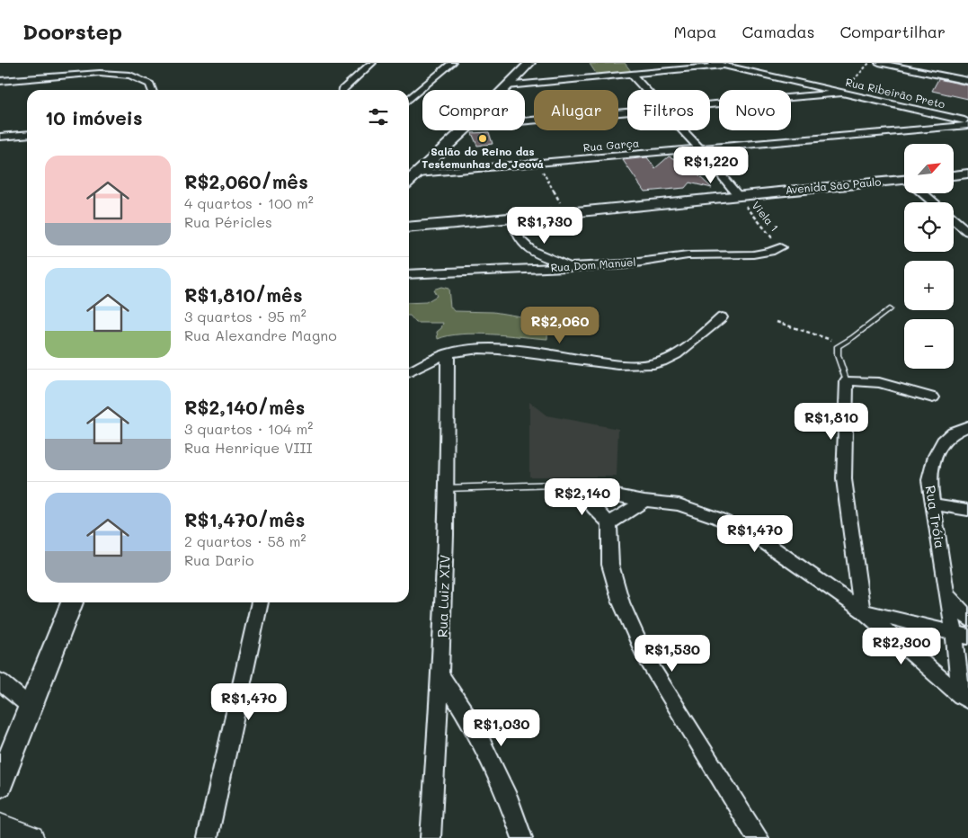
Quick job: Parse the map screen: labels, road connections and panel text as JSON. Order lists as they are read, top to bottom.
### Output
{
  "streets": {
    "main road": ["Avenida São Paulo"],
    "street": [
      "Rua Ribeirão Preto",
      "Rua Garça",
      "Rua Dom Manuel",
      "Rua Tróia",
      "Rua Luiz XIV"
    ],
    "path": ["Viela 1"]
  },
  "crossings": [
    ["Rua Ribeirão Preto", "Rua Garça"],
    ["Avenida São Paulo", "Viela 1"],
    ["Viela 1", "Rua Dom Manuel"]
  ],
  "places": ["Salão do Reino das Testemunhas de Jeová"],
  "north": "top right",
  "page": {
    "header": "Doorstep",
    "nav": ["Mapa", "Camadas", "Compartilhar"],
    "chip": [
      "Comprar",
      "Alugar",
      "Filtros",
      "Novo"
    ],
    "heading": "10 imóveis",
    "map_buttons": ["+", "−"],
    "list": [
      {
        "name": "R$2,060/mês",
        "note": "4 quartos · 100 m² · Rua Péricles"
      },
      {
        "name": "R$1,810/mês",
        "note": "3 quartos · 95 m² · Rua Alexandre Magno"
      },
      {
        "name": "R$2,140/mês",
        "note": "3 quartos · 104 m² · Rua Henrique VIII"
      },
      {
        "name": "R$1,470/mês",
        "note": "2 quartos · 58 m² · Rua Dario"
      }
    ],
    "price": [
      "R$1,220",
      "R$1,730",
      "R$2,060",
      "R$1,810",
      "R$2,140",
      "R$1,470",
      "R$2,300",
      "R$1,530",
      "R$1,470",
      "R$1,030"
    ]
  }
}
